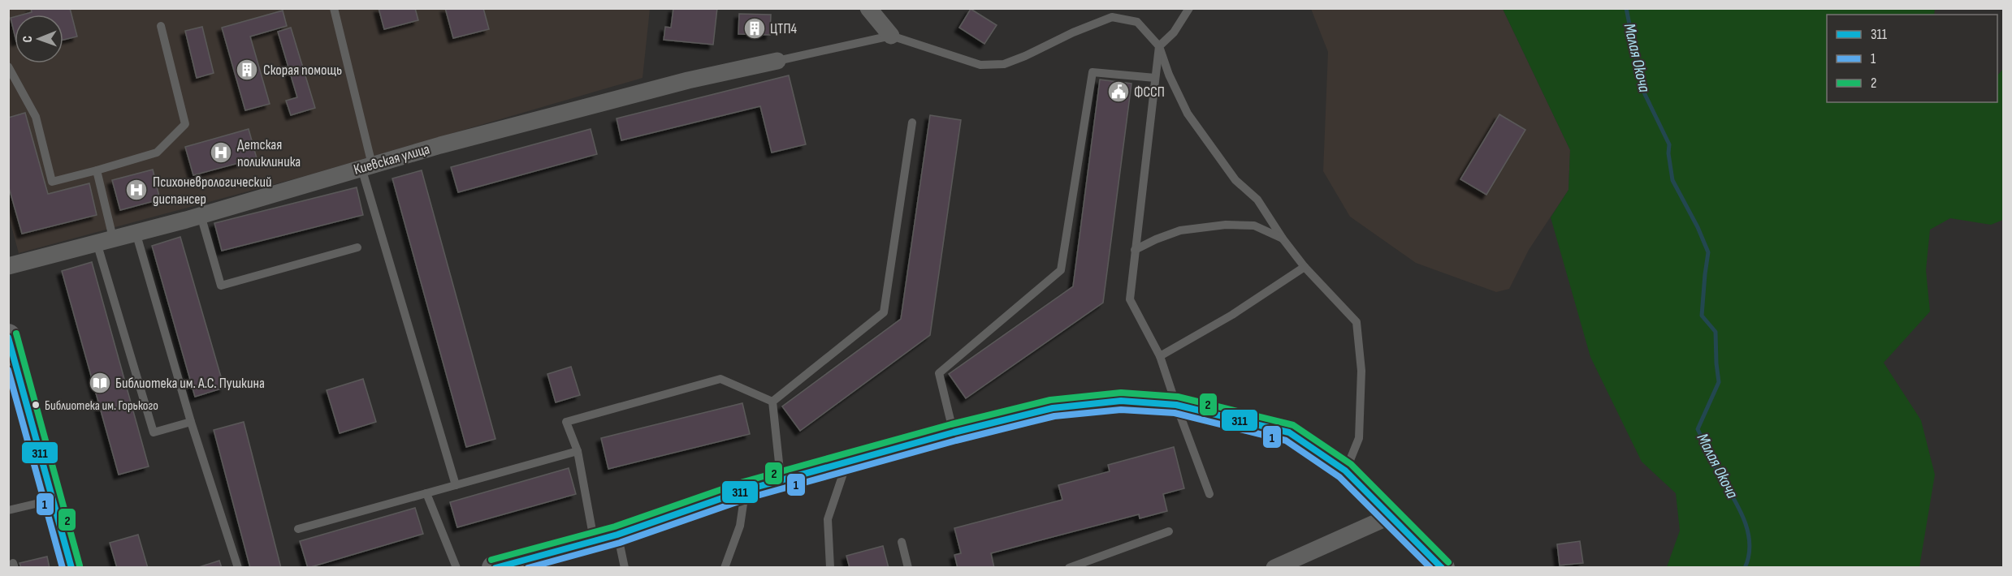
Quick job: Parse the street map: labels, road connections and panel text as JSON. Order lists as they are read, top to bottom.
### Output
{
  "streets": {
    "street": ["Киевская улица"]
  },
  "water": ["Малая Окоча"],
  "places": {
    "building": ["ЦТП4", "Скорая помощь"],
    "public building": ["ФССП"],
    "hospital": ["Детская поликлиника", "Психоневрологический диспансер"],
    "library": ["Библиотека им. А.С. Пушкина"],
    "other": ["Библиотека им. Горького"]
  },
  "lines": ["transit line 2", "transit line 311", "transit line 1"],
  "legend": ["311", "1", "2"],
  "north": "left"
}
